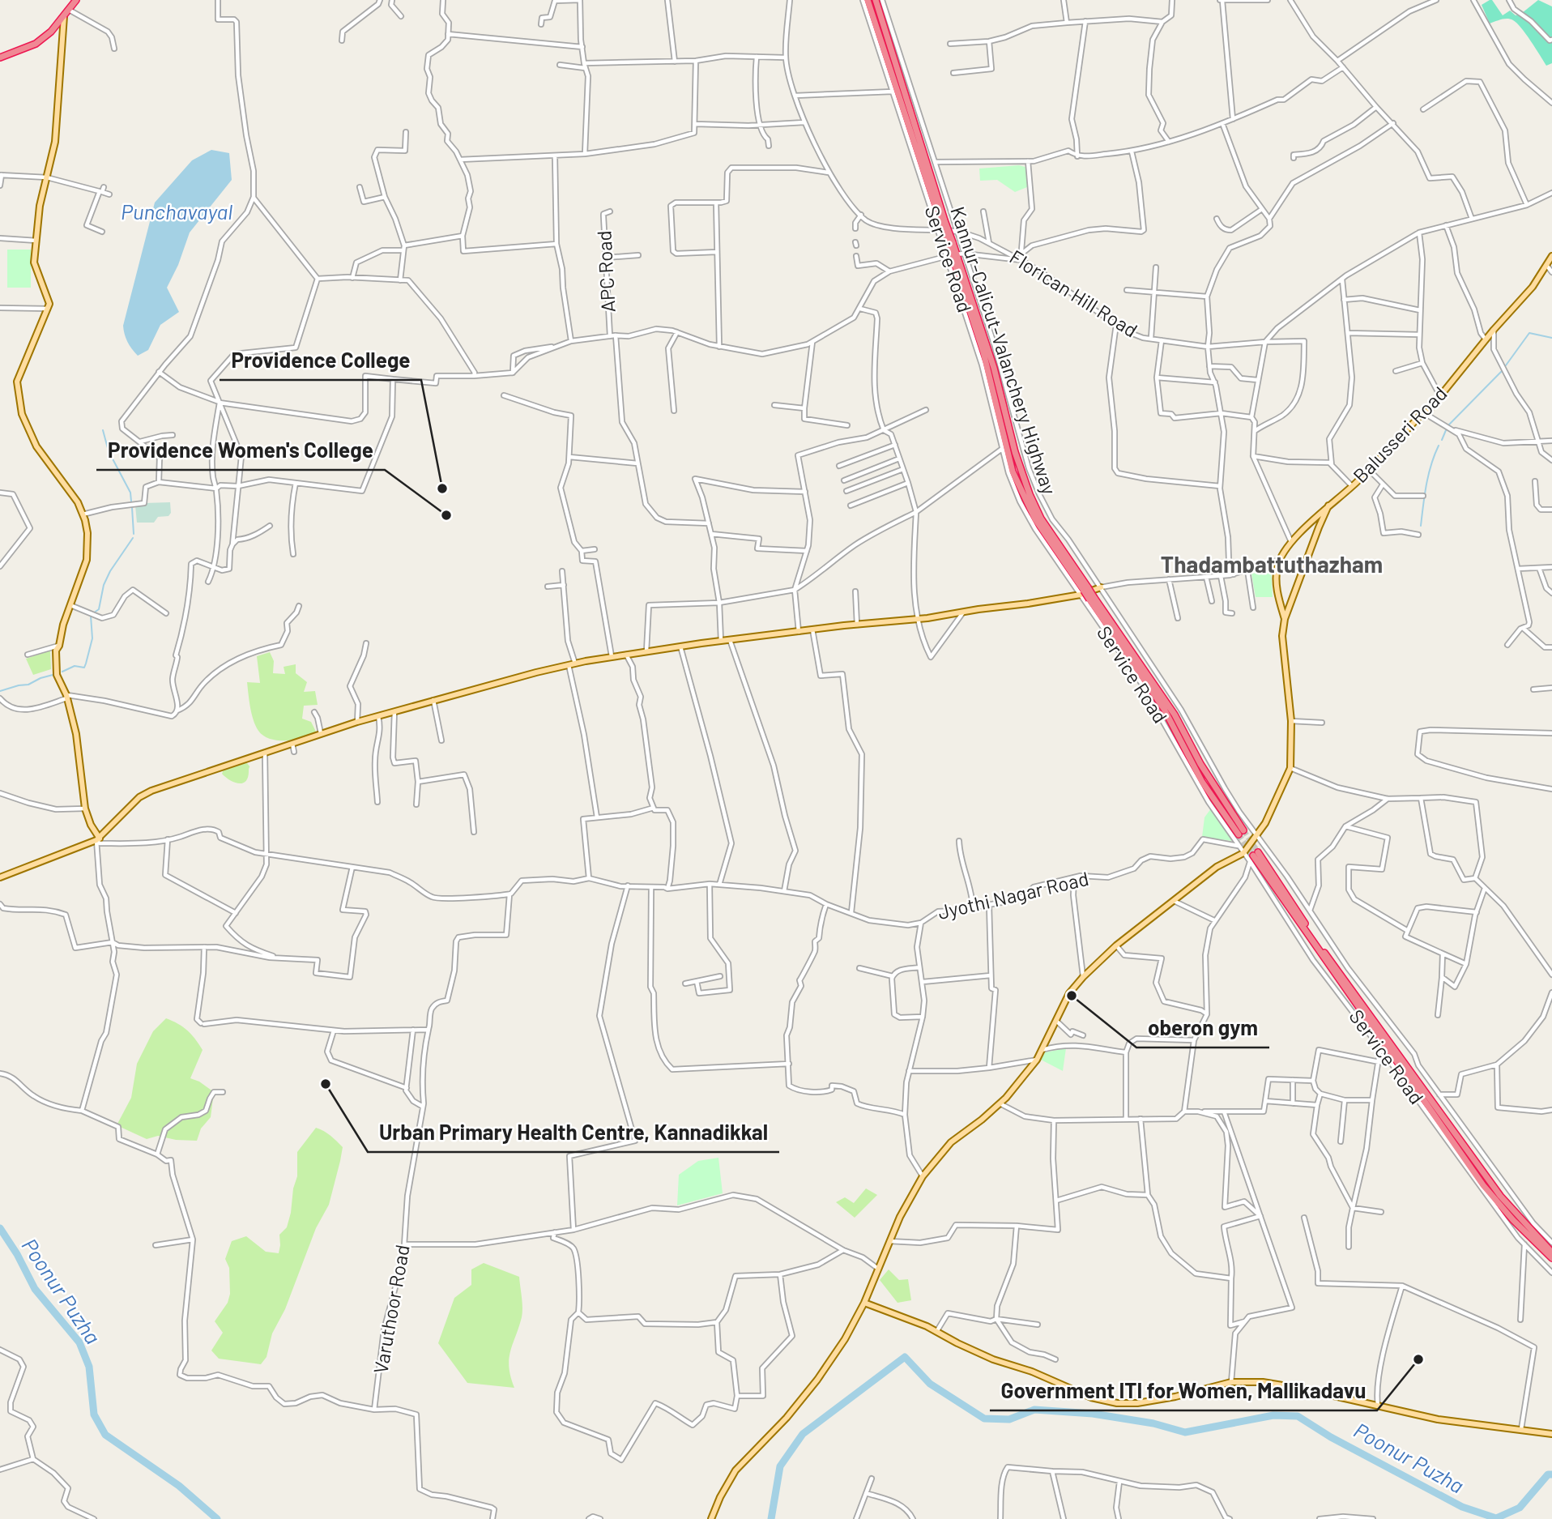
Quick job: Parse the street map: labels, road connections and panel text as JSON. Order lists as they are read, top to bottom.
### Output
{
  "streets": {
    "highway": ["Kannur-Calicut-Valanchery Highway"],
    "main road": ["Balusseri Road"],
    "street": [
      "Service Road",
      "APC Road",
      "Florican Hill Road",
      "Jyothi Nagar Road",
      "Varuthoor Road"
    ]
  },
  "crossings": [
    ["Service Road", "Florican Hill Road"],
    ["Service Road", "Kannur-Calicut-Valanchery Highway"],
    ["Service Road", "Jyothi Nagar Road"],
    ["Jyothi Nagar Road", "Varuthoor Road"]
  ],
  "districts": ["Thadambattuthazham"],
  "water": ["Punchavayal", "Poonur Puzha"],
  "places": [
    "Providence College",
    "Providence Women's College",
    "oberon gym",
    "Urban Primary Health Centre, Kannadikkal",
    "Government ITI for Women, Mallikadavu"
  ]
}
